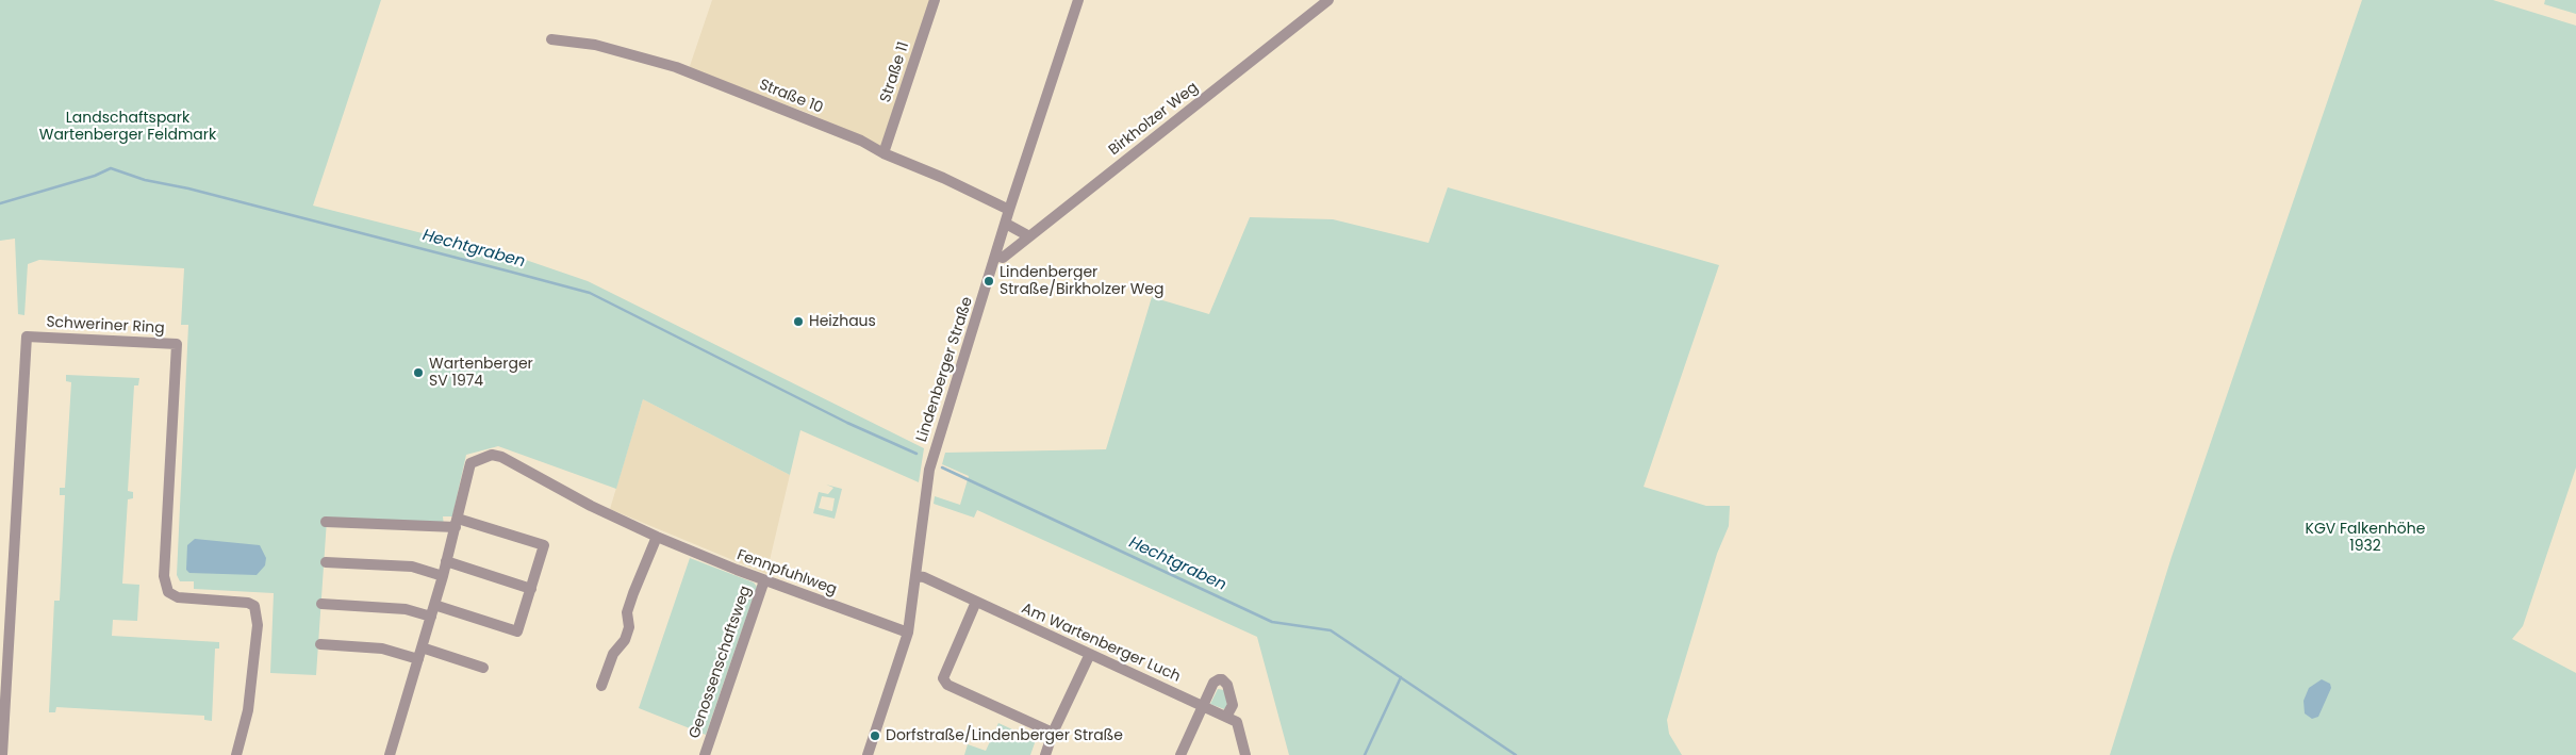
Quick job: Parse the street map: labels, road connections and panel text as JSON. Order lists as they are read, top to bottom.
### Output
{
  "streets": {
    "street": [
      "Straße 11",
      "Straße 10",
      "Birkholzer Weg",
      "Schweriner Ring",
      "Lindenberger Straße",
      "Fennpfuhlweg",
      "Am Wartenberger Luch",
      "Genossenschaftsweg"
    ]
  },
  "crossings": [
    ["Straße 11", "Straße 10"],
    ["Straße 10", "Lindenberger Straße"],
    ["Birkholzer Weg", "Lindenberger Straße"],
    ["Lindenberger Straße", "Fennpfuhlweg"],
    ["Lindenberger Straße", "Am Wartenberger Luch"],
    ["Fennpfuhlweg", "Genossenschaftsweg"]
  ],
  "water": ["Hechtgraben"],
  "parks": ["Landschaftspark Wartenberger Feldmark", "KGV Falkenhöhe 1932"],
  "places": [
    "Lindenberger Straße/Birkholzer Weg",
    "Heizhaus",
    "Wartenberger SV 1974",
    "Dorfstraße/Lindenberger Straße"
  ]
}
